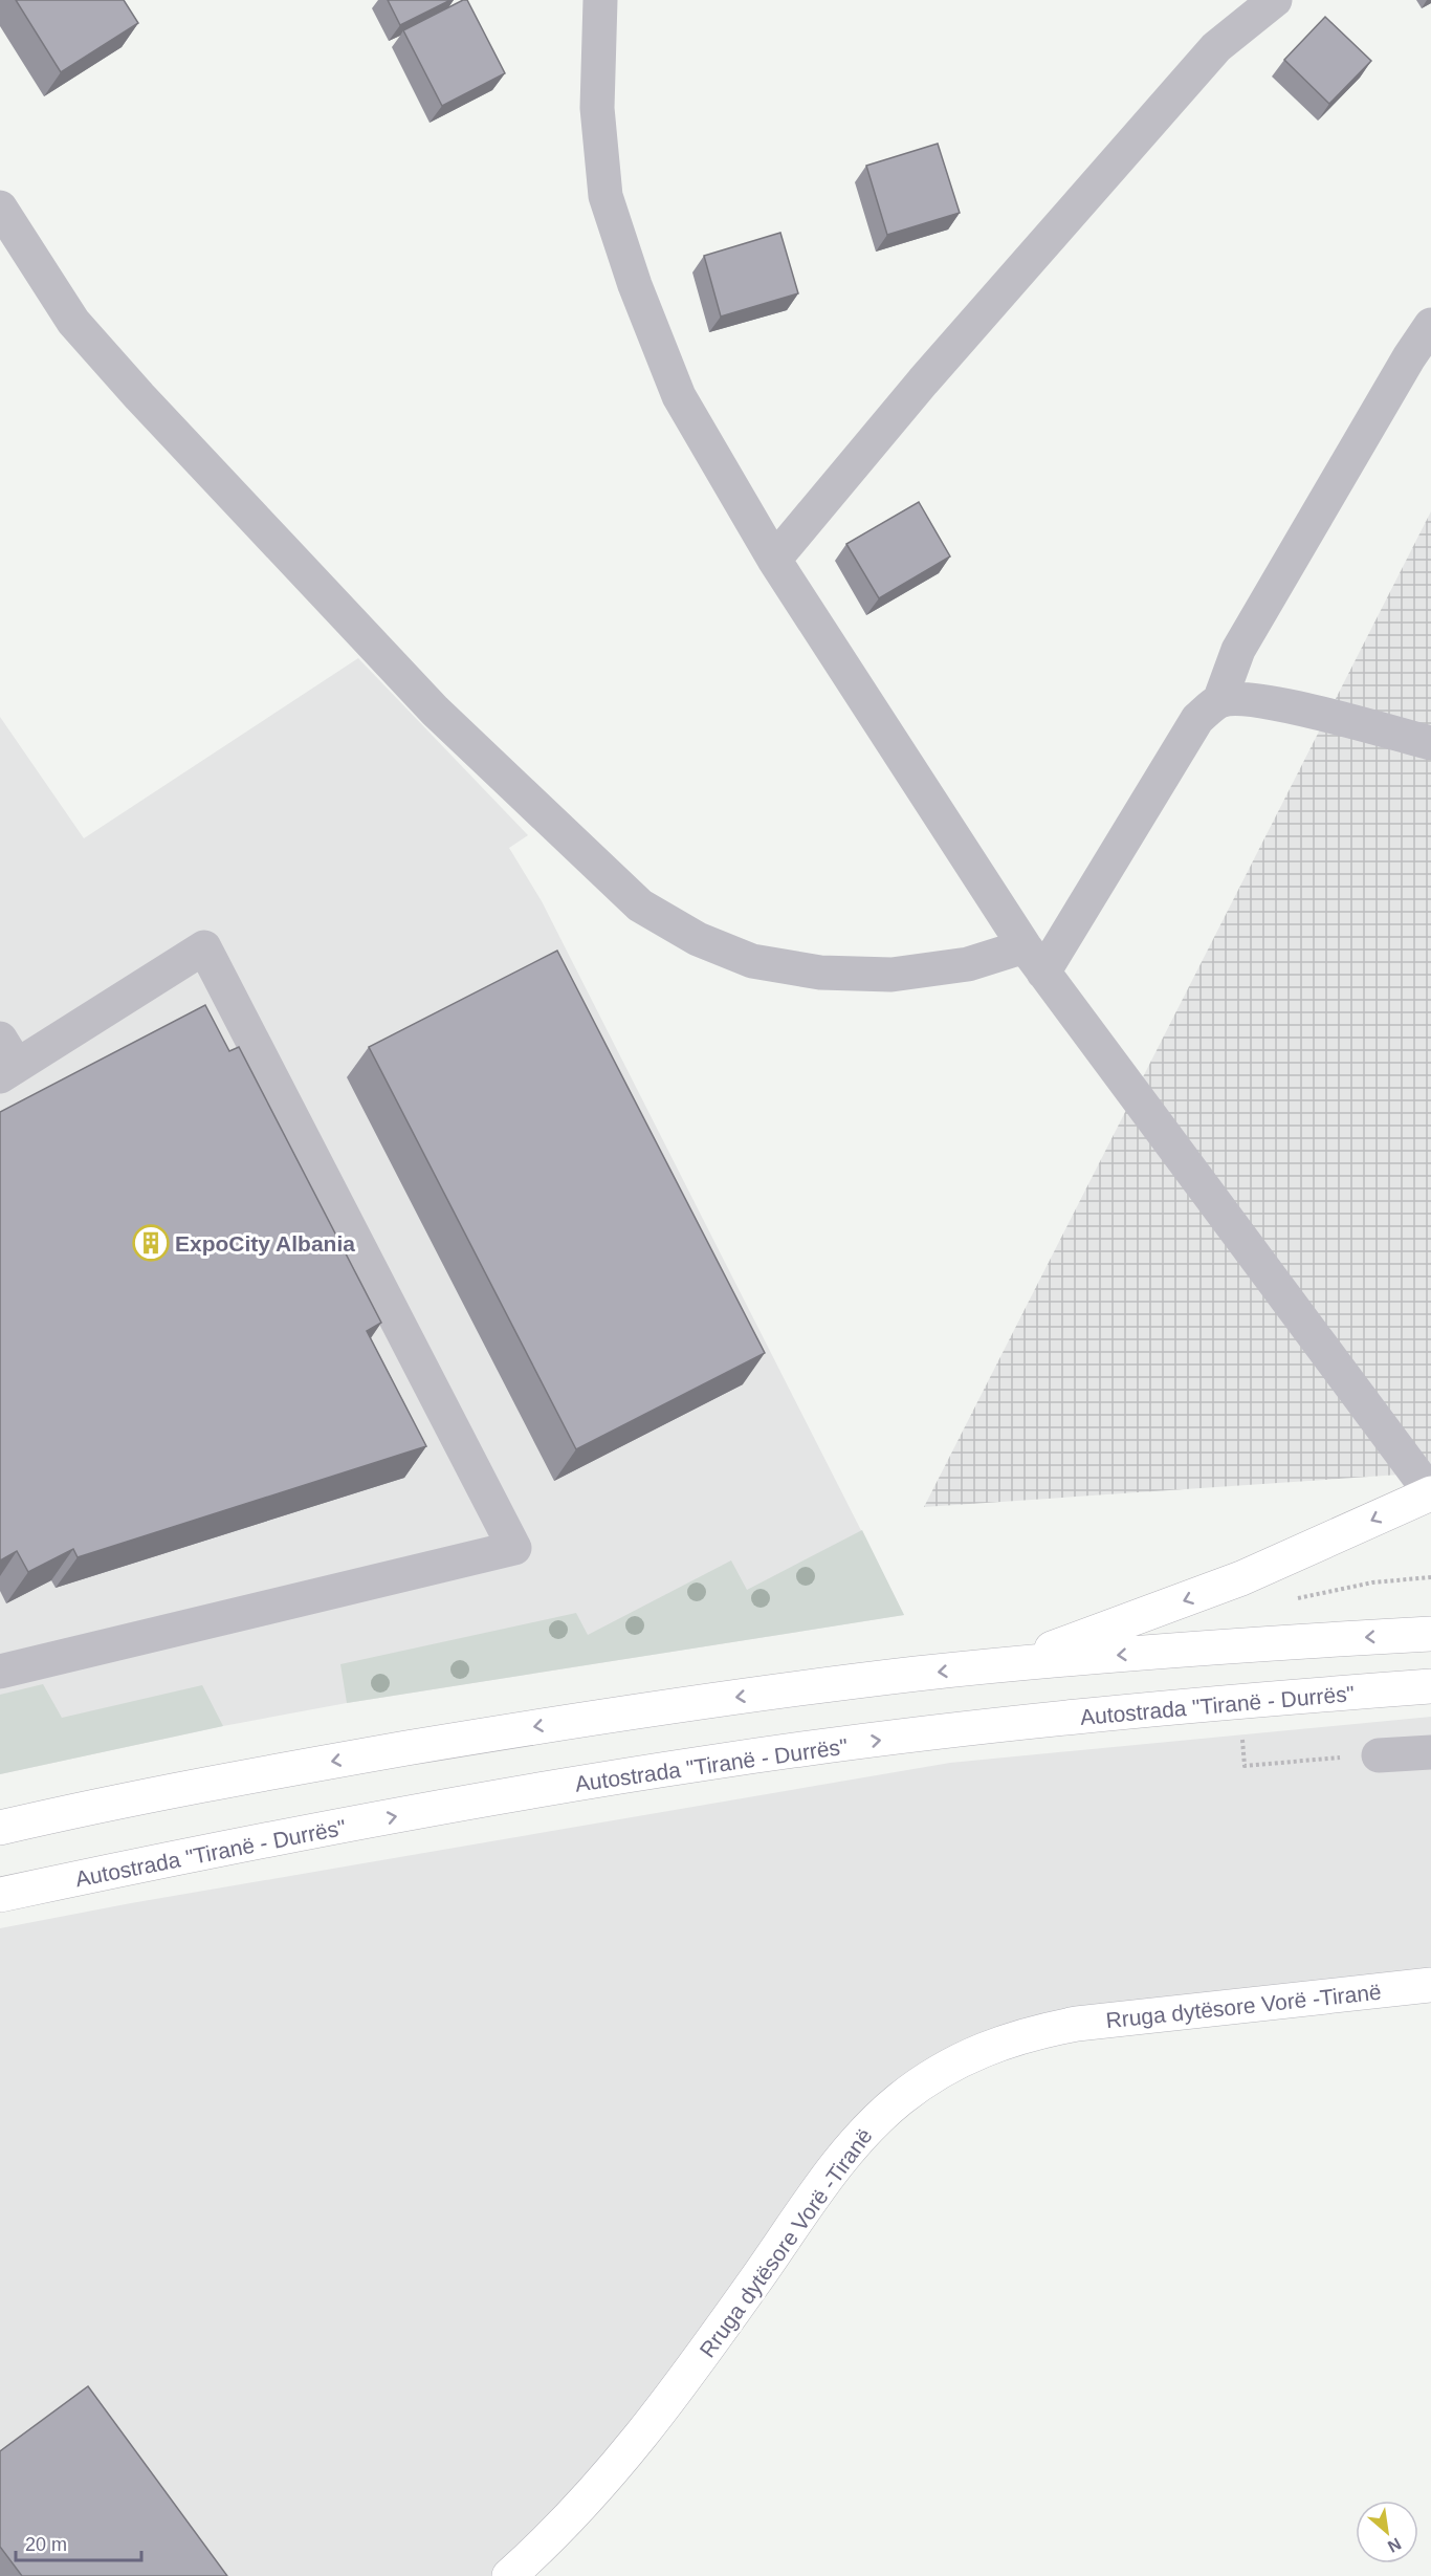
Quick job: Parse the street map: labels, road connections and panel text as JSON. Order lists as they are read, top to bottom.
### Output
{
  "streets": {
    "main road": ["Autostrada \"Tiranë - Durrës\"", "Rruga dytësore Vorë -Tiranë"]
  },
  "places": {
    "building": ["ExpoCity Albania"]
  },
  "scale_bar": "20 m",
  "north": "bottom right"
}
